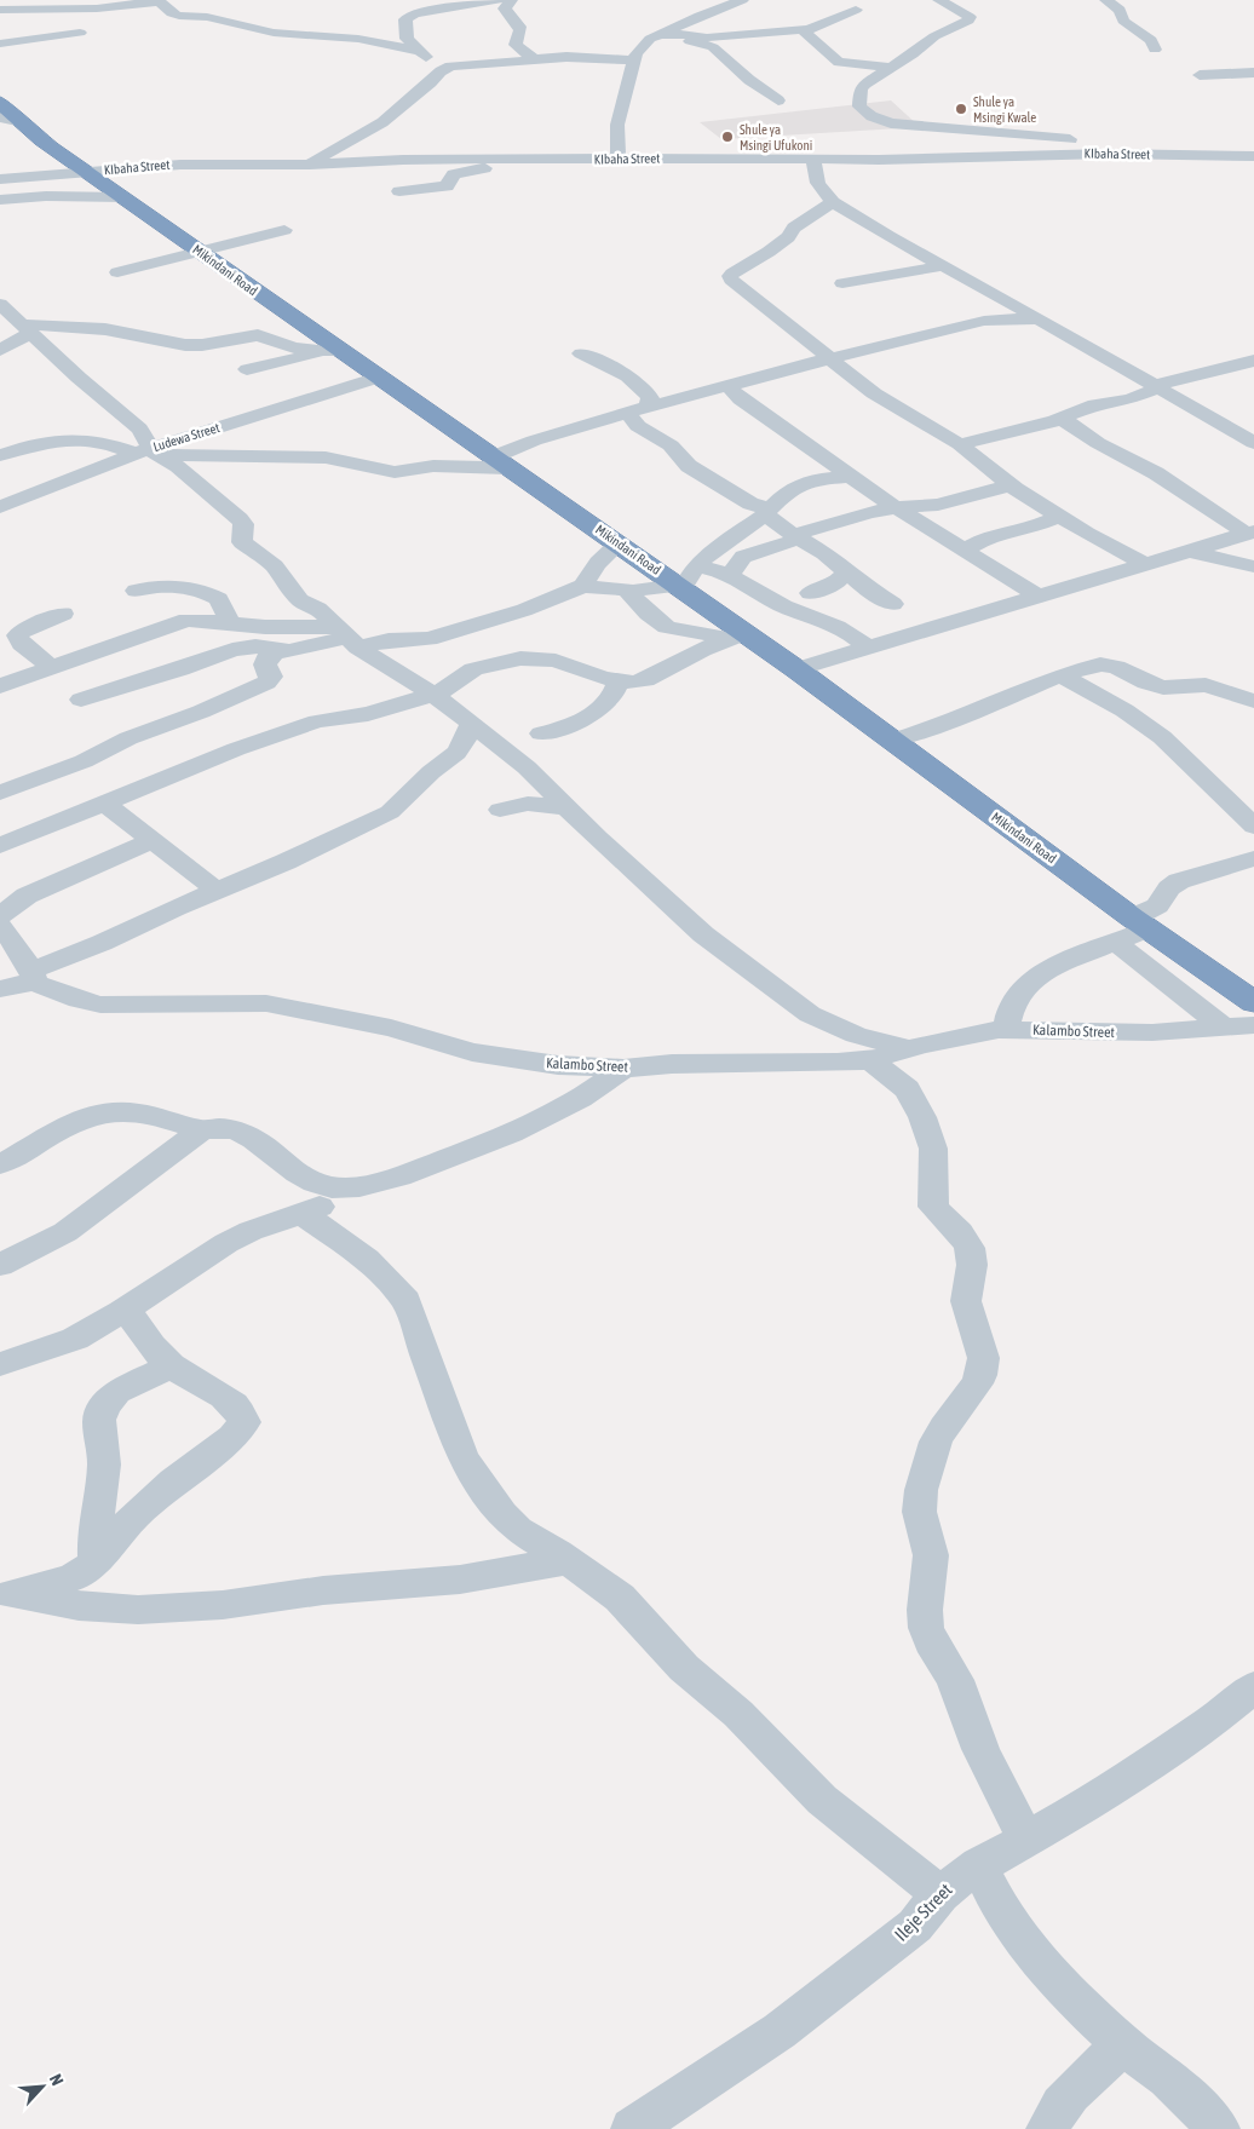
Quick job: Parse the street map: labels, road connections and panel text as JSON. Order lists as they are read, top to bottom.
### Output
{
  "streets": {
    "highway": ["Mikindani Road"],
    "street": [
      "KIbaha Street",
      "Ludewa Street",
      "Kalambo Street",
      "Ileje Street"
    ]
  },
  "crossings": [
    ["KIbaha Street", "Mikindani Road"],
    ["Mikindani Road", "Ludewa Street"]
  ],
  "places": ["Shule ya Msingi Kwale", "Shule ya Msingi Ufukoni"],
  "north": "top right"
}
